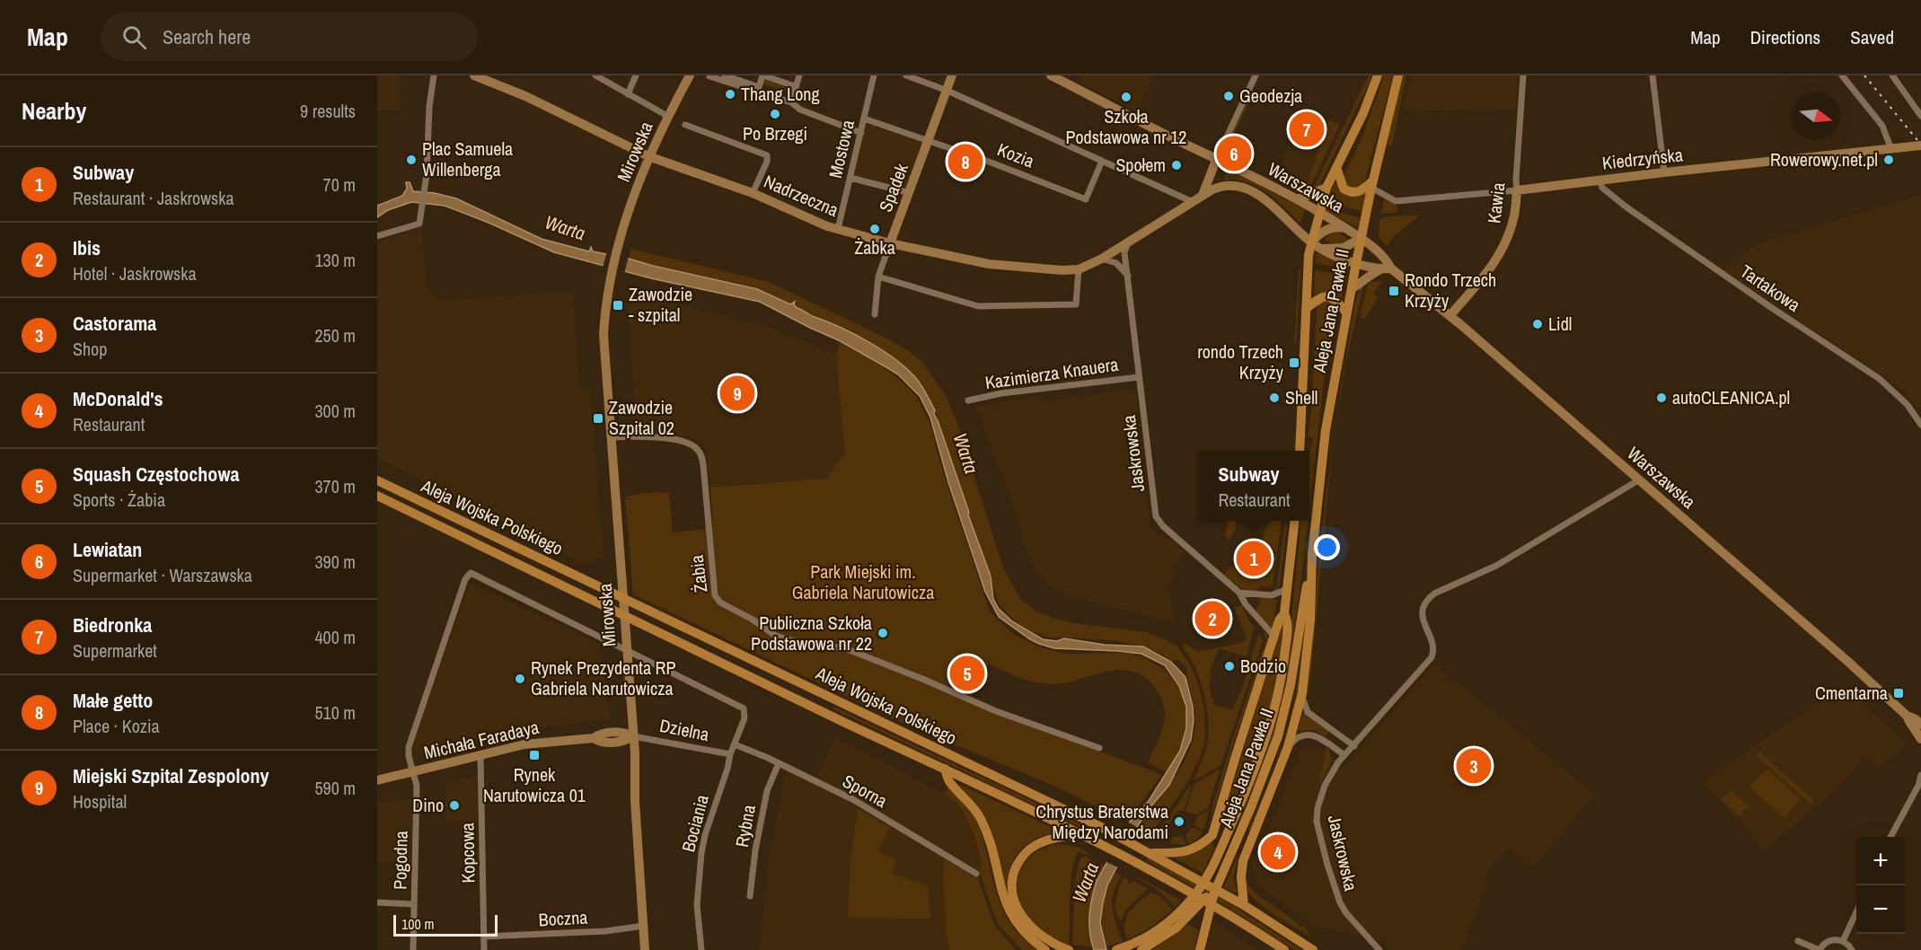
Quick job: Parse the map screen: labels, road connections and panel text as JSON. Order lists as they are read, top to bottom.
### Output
{
  "streets": {
    "main road": ["Aleja Jana Pawła II", "Aleja Wojska Polskiego"],
    "street": [
      "Mostowa",
      "Mirowska",
      "Kozia",
      "Kiedrzyńska",
      "Spadek",
      "Warszawska",
      "Nadrzeczna",
      "Kawia",
      "Tartakowa",
      "Kazimierza Knauera",
      "Jaskrowska",
      "Żabia",
      "Dzielna",
      "Michała Faradaya",
      "Sporna",
      "Bociania",
      "Rybna",
      "Kopcowa",
      "Pogodna",
      "Boczna"
    ]
  },
  "crossings": [
    ["Mostowa", "Kozia"],
    ["Mostowa", "Nadrzeczna"],
    ["Mirowska", "Nadrzeczna"],
    ["Mirowska", "Żabia"],
    ["Mirowska", "Dzielna"],
    ["Mirowska", "Michała Faradaya"],
    ["Mirowska", "Boczna"],
    ["Kozia", "Spadek"],
    ["Kiedrzyńska", "Kawia"],
    ["Kiedrzyńska", "Tartakowa"],
    ["Kiedrzyńska", "Aleja Jana Pawła II"],
    ["Spadek", "Nadrzeczna"],
    ["Warszawska", "Nadrzeczna"],
    ["Warszawska", "Kawia"],
    ["Warszawska", "Aleja Jana Pawła II"],
    ["Warszawska", "Jaskrowska"],
    ["Nadrzeczna", "Jaskrowska"],
    ["Aleja Jana Pawła II", "Jaskrowska"],
    ["Aleja Jana Pawła II", "Aleja Wojska Polskiego"],
    ["Kazimierza Knauera", "Jaskrowska"],
    ["Dzielna", "Michała Faradaya"],
    ["Dzielna", "Bociania"],
    ["Michała Faradaya", "Bociania"],
    ["Michała Faradaya", "Kopcowa"],
    ["Michała Faradaya", "Pogodna"],
    ["Sporna", "Bociania"],
    ["Sporna", "Rybna"],
    ["Bociania", "Pogodna"],
    ["Kopcowa", "Boczna"]
  ],
  "water": ["Warta"],
  "parks": ["Park Miejski im. Gabriela Narutowicza"],
  "places": {
    "other": [
      "Thang Long",
      "Geodezja",
      "Szkoła Podstawowa nr 12",
      "Po Brzegi",
      "Plac Samuela Willenberga",
      "Rowerowy.net.pl",
      "Społem",
      "Żabka",
      "Lidl",
      "Shell",
      "autoCLEANICA.pl",
      "Publiczna Szkoła Podstawowa nr 22",
      "Bodzio",
      "Rynek Prezydenta RP Gabriela Narutowicza",
      "Dino",
      "Chrystus Braterstwa Między Narodami"
    ],
    "transit": [
      "Rondo Trzech Krzyży",
      "Zawodzie - szpital",
      "rondo Trzech Krzyży",
      "Zawodzie Szpital 02",
      "Cmentarna",
      "Rynek Narutowicza 01"
    ]
  },
  "scale_bar": "100 m",
  "north": "right",
  "page": {
    "header": "Map",
    "search": "Search here",
    "nav": ["Map", "Directions", "Saved"],
    "heading": ["Nearby", "9 results"],
    "pins": [
      "7",
      "6",
      "8",
      "9",
      "1",
      "2",
      "5",
      "3",
      "4"
    ],
    "list": [
      {
        "mark": "1",
        "name": "Subway",
        "note": "Restaurant · Jaskrowska",
        "value": "70 m"
      },
      {
        "mark": "2",
        "name": "Ibis",
        "note": "Hotel · Jaskrowska",
        "value": "130 m"
      },
      {
        "mark": "3",
        "name": "Castorama",
        "note": "Shop",
        "value": "250 m"
      },
      {
        "mark": "4",
        "name": "McDonald's",
        "note": "Restaurant",
        "value": "300 m"
      },
      {
        "mark": "5",
        "name": "Squash Częstochowa",
        "note": "Sports · Żabia",
        "value": "370 m"
      },
      {
        "mark": "6",
        "name": "Lewiatan",
        "note": "Supermarket · Warszawska",
        "value": "390 m"
      },
      {
        "mark": "7",
        "name": "Biedronka",
        "note": "Supermarket",
        "value": "400 m"
      },
      {
        "mark": "8",
        "name": "Małe getto",
        "note": "Place · Kozia",
        "value": "510 m"
      },
      {
        "mark": "9",
        "name": "Miejski Szpital Zespolony",
        "note": "Hospital",
        "value": "590 m"
      }
    ],
    "popup": ["Subway", "Restaurant"],
    "map_buttons": ["+", "−"],
    "scale": "100 m"
  }
}
